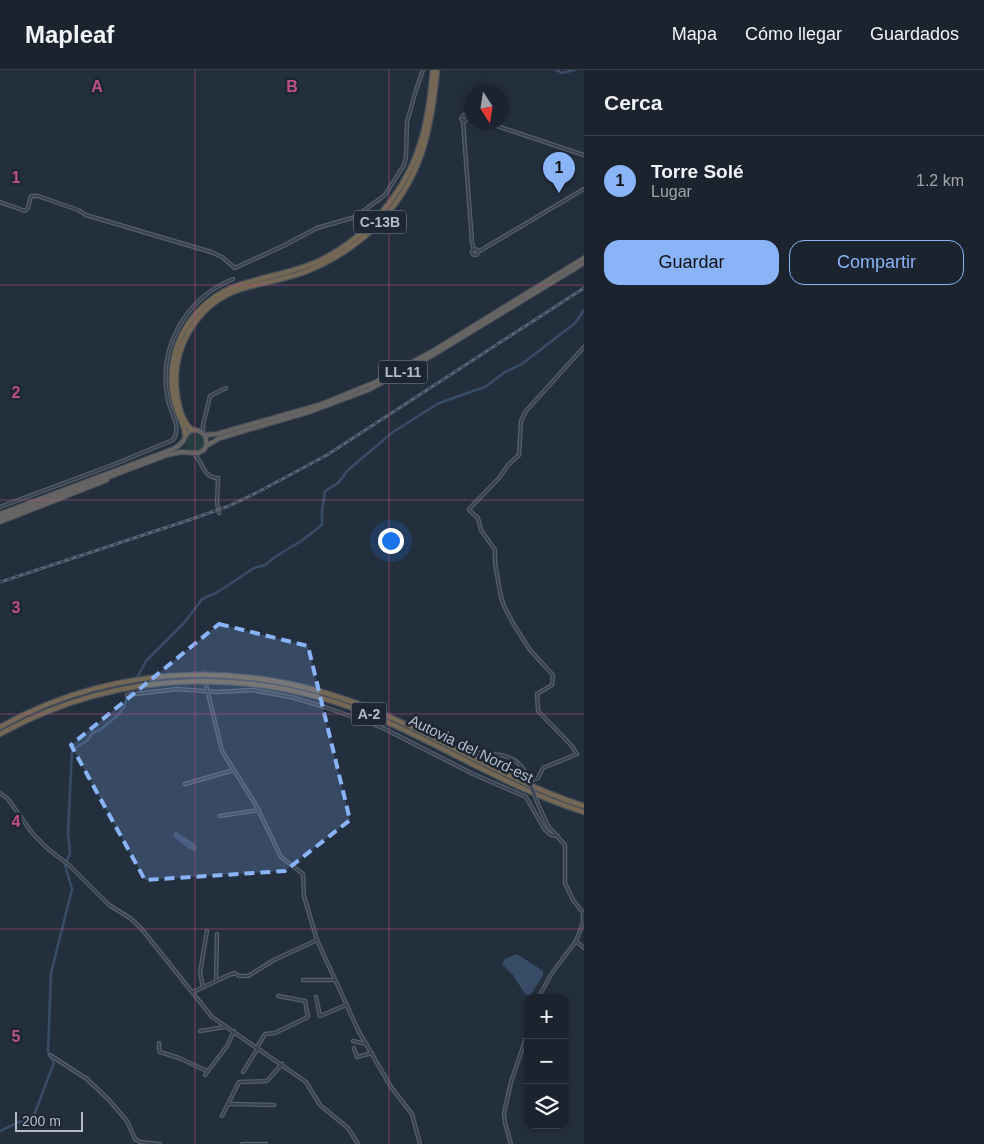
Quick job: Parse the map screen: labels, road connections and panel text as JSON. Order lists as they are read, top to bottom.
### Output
{
  "streets": {
    "highway": [
      "C-13B",
      "LL-11",
      "A-2",
      "Autovia del Nord-est"
    ]
  },
  "crossings": [
    ["C-13B", "LL-11"]
  ],
  "scale_bar": "200 m",
  "north": "bottom",
  "page": {
    "header": "Mapleaf",
    "nav": ["Mapa", "Cómo llegar", "Guardados"],
    "heading": "Cerca",
    "list": [
      {
        "mark": "1",
        "name": "Torre Solé",
        "note": "Lugar",
        "value": "1.2 km"
      }
    ],
    "pins": "1",
    "buttons": ["Guardar", "Compartir"],
    "map_buttons": ["+", "−"],
    "scale": "200 m"
  },
  "grid": {
    "columns": ["A", "B"],
    "rows": [
      "1",
      "2",
      "3",
      "4",
      "5"
    ]
  }
}
